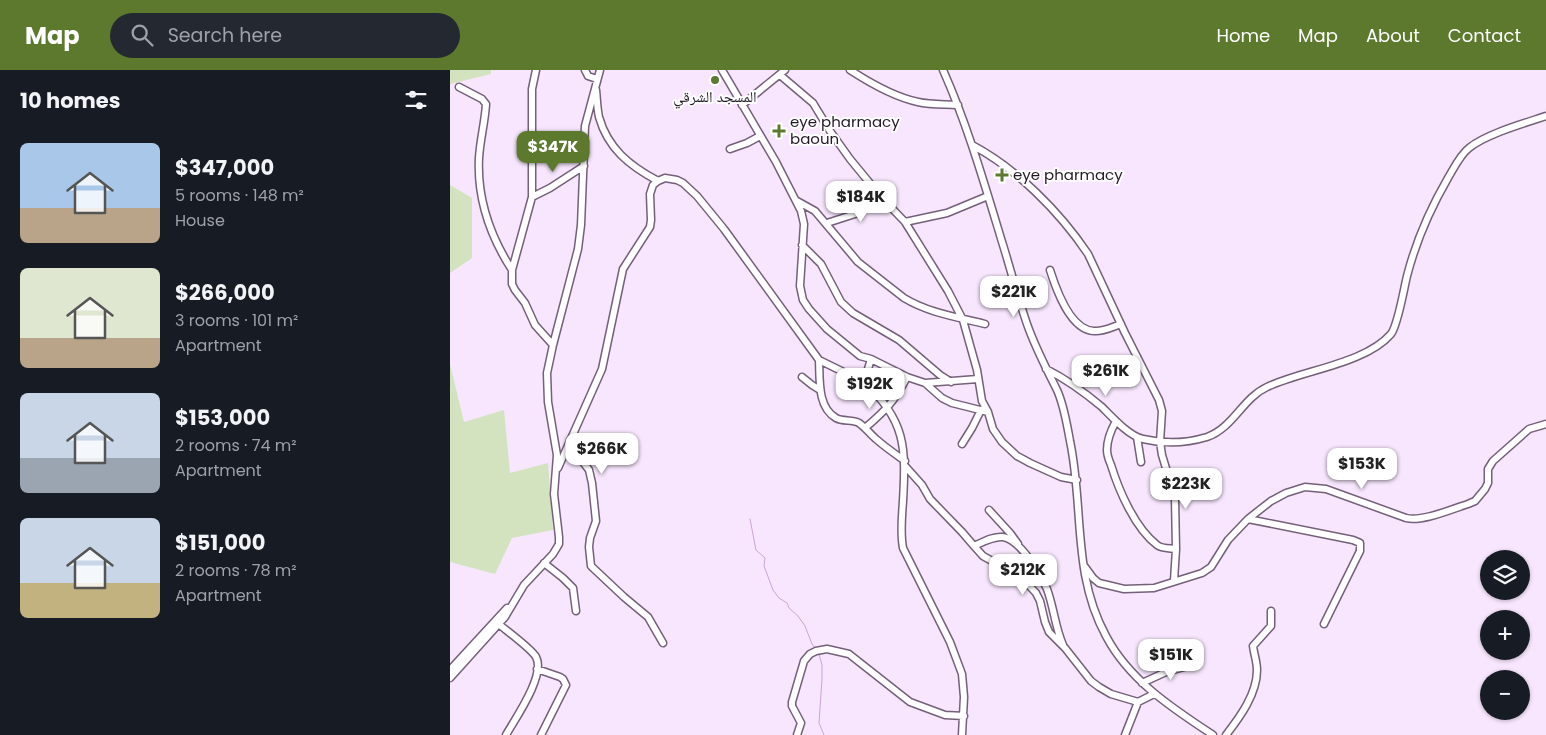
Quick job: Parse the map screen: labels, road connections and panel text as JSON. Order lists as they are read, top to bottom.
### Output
{
  "places": {
    "other": ["المسجد الشرقي"],
    "health": ["eye pharmacy baoun", "eye pharmacy"]
  },
  "page": {
    "header": "Map",
    "search": "Search here",
    "nav": [
      "Home",
      "Map",
      "About",
      "Contact"
    ],
    "heading": "10 homes",
    "list": [
      {
        "name": "$347,000",
        "note": "5 rooms · 148 m² · House"
      },
      {
        "name": "$266,000",
        "note": "3 rooms · 101 m² · Apartment"
      },
      {
        "name": "$153,000",
        "note": "2 rooms · 74 m² · Apartment"
      },
      {
        "name": "$151,000",
        "note": "2 rooms · 78 m² · Apartment"
      }
    ],
    "price": [
      "$347K",
      "$184K",
      "$221K",
      "$261K",
      "$192K",
      "$266K",
      "$153K",
      "$223K",
      "$212K",
      "$151K"
    ],
    "map_buttons": ["+", "−"]
  }
}
